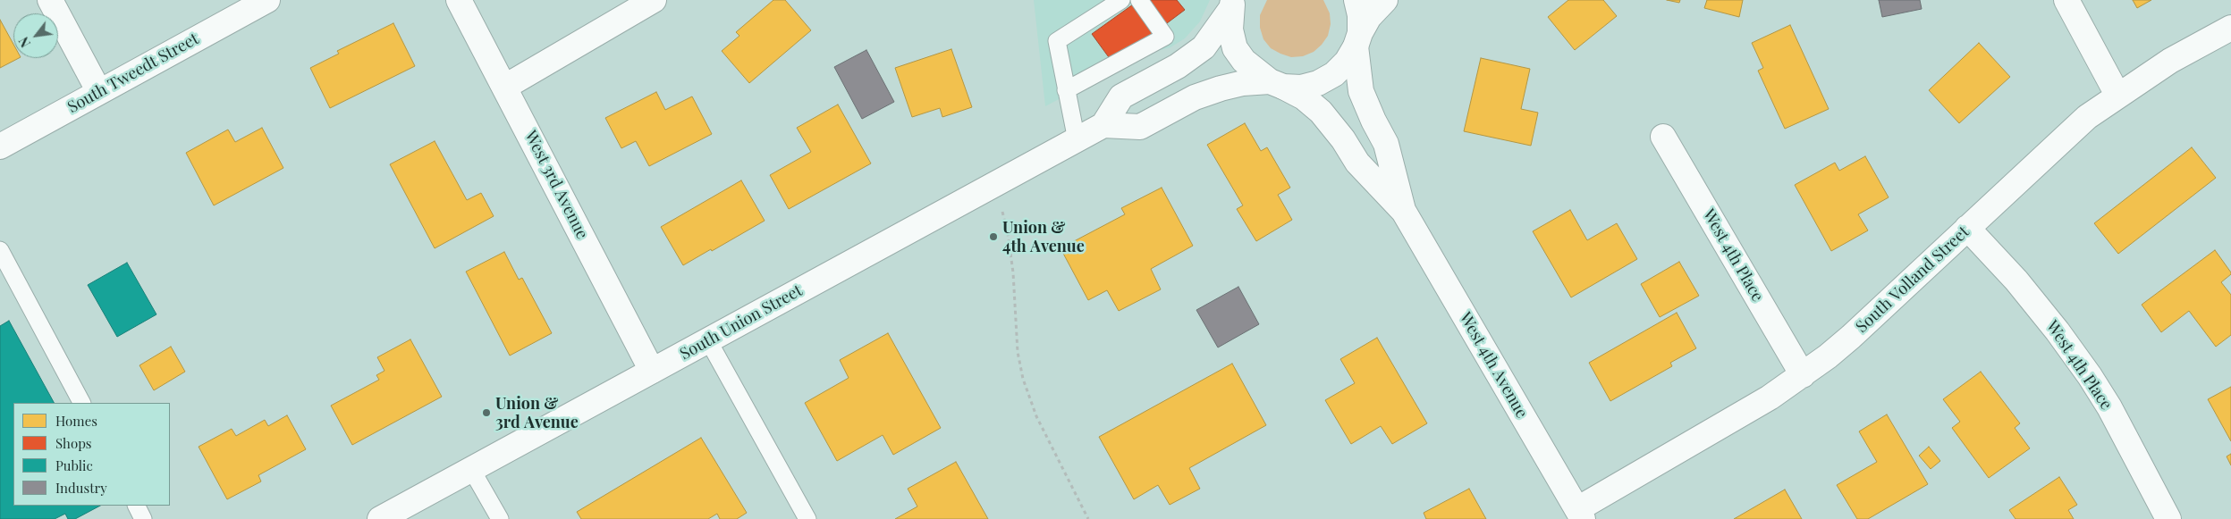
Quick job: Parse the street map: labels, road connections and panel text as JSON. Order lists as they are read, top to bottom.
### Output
{
  "streets": {
    "street": [
      "South Tweedt Street",
      "West 3rd Avenue",
      "West 4th Place",
      "South Volland Street",
      "South Union Street",
      "West 4th Avenue"
    ]
  },
  "crossings": [
    ["West 3rd Avenue", "South Union Street"],
    ["West 4th Place", "South Volland Street"],
    ["South Volland Street", "West 4th Avenue"],
    ["South Union Street", "West 4th Avenue"]
  ],
  "places": ["Union & 4th Avenue", "Union & 3rd Avenue"],
  "legend": [
    "Homes",
    "Shops",
    "Public",
    "Industry"
  ],
  "north": "bottom left"
}
